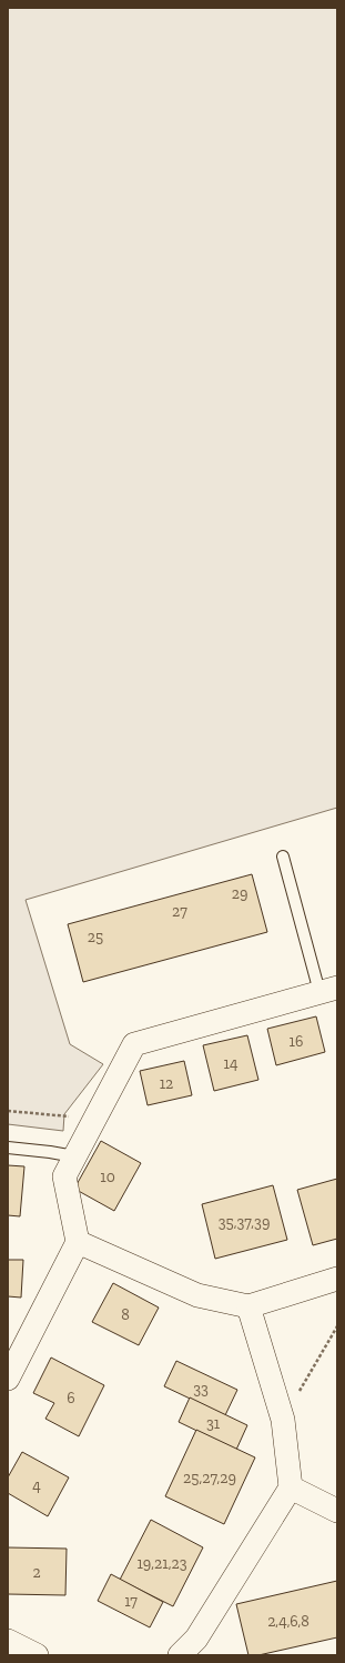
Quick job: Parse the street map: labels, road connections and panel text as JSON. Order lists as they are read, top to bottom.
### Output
{
  "house_numbers": [
    "29",
    "27",
    "25",
    "16",
    "14",
    "12",
    "10",
    "35,37,39",
    "8",
    "33",
    "6",
    "31",
    "25,27,29",
    "4",
    "19,21,23",
    "2",
    "17",
    "2,4,6,8"
  ]
}
